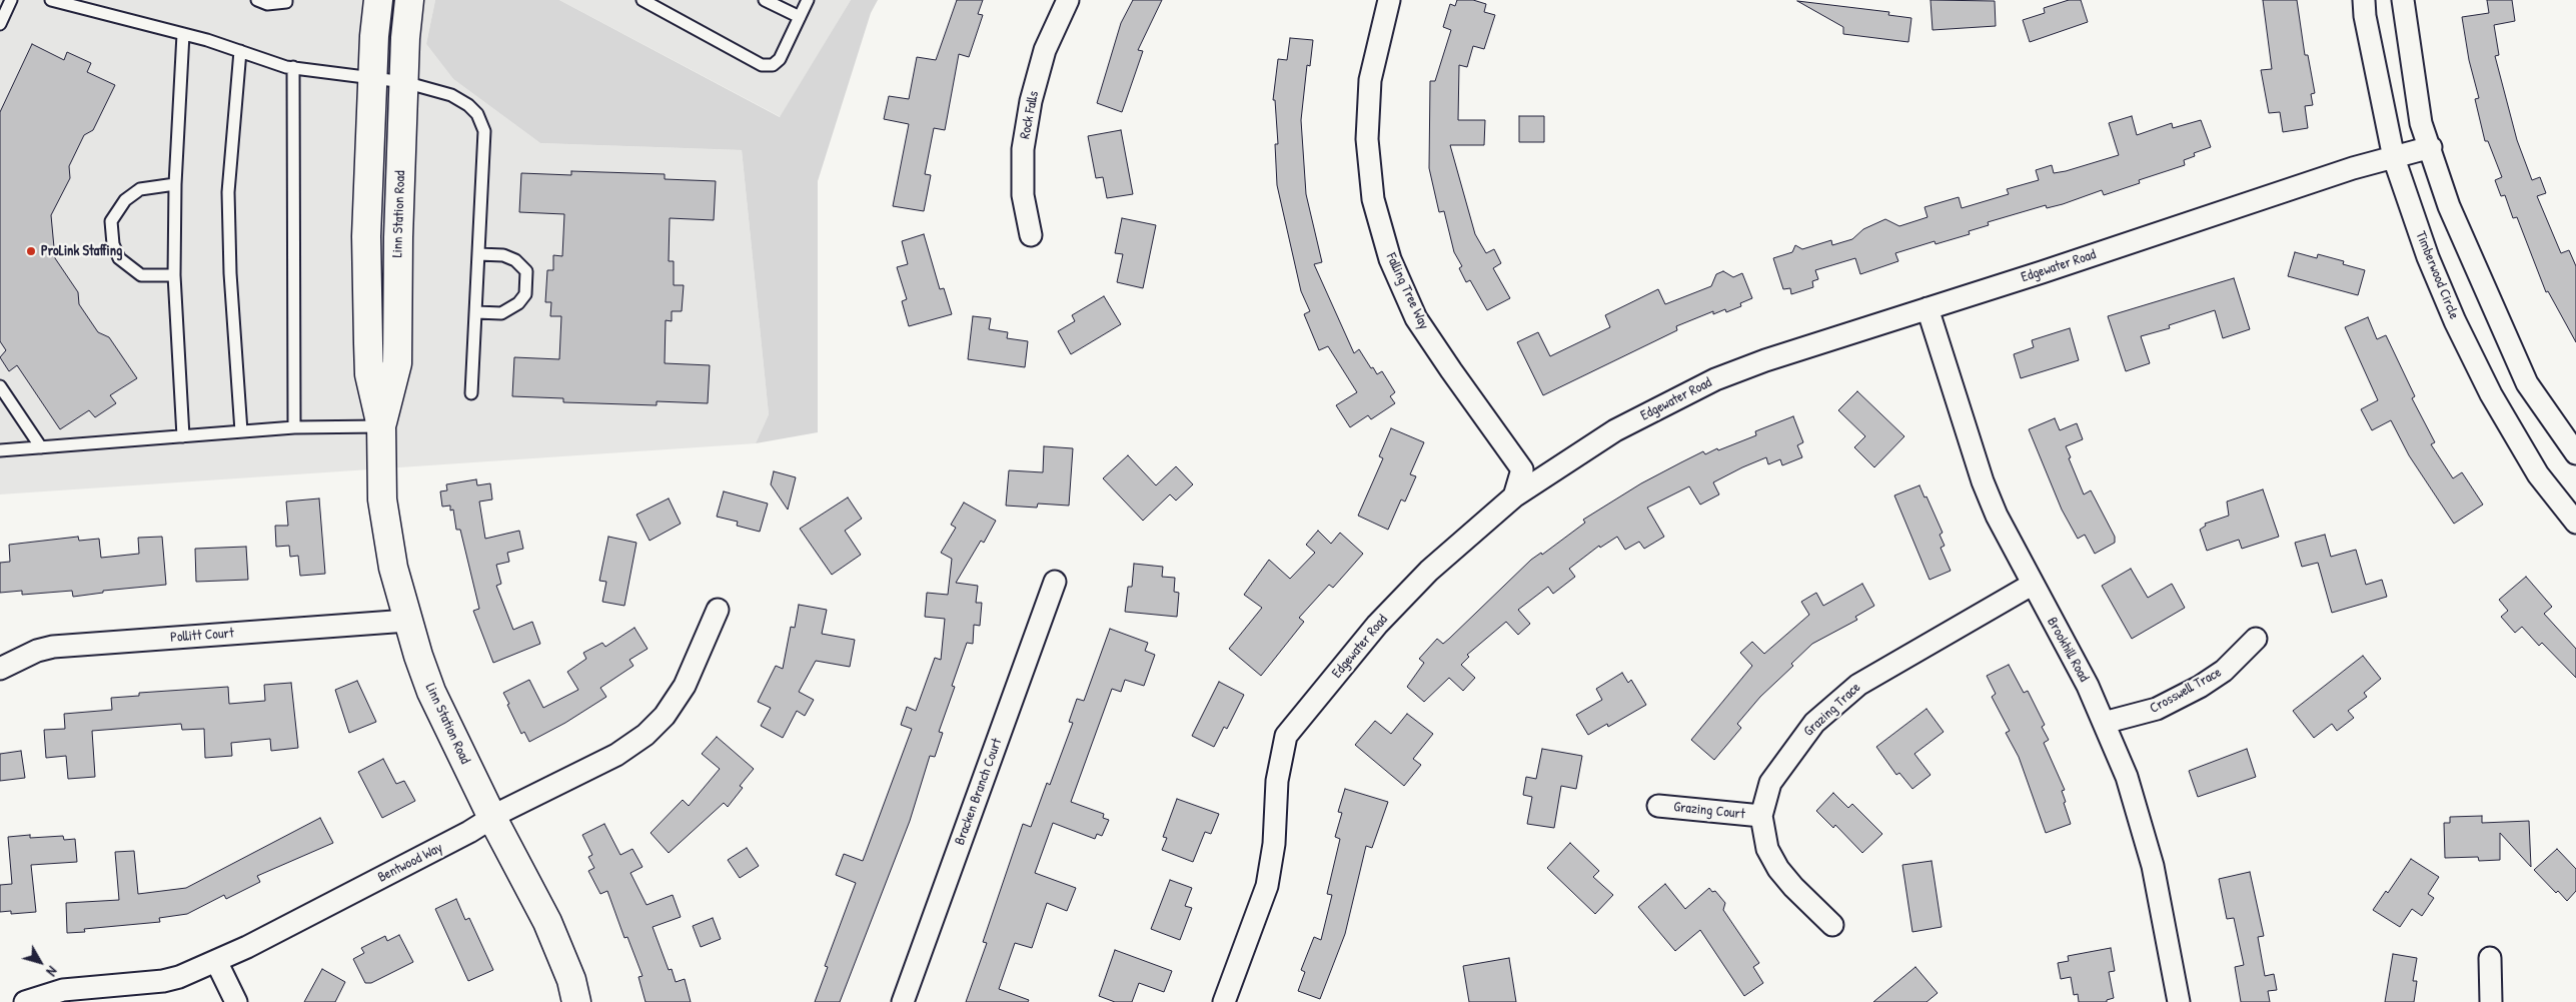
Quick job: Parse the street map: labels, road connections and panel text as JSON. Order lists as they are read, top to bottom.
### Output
{
  "streets": {
    "street": [
      "Rock Falls",
      "Linn Station Road",
      "Edgewater Road",
      "Timberwood Circle",
      "Falling Tree Way",
      "Pollitt Court",
      "Brookhill Road",
      "Crosswell Trace",
      "Grazing Trace",
      "Bracken Branch Court",
      "Grazing Court",
      "Bentwood Way"
    ]
  },
  "crossings": [
    ["Linn Station Road", "Pollitt Court"],
    ["Linn Station Road", "Bentwood Way"],
    ["Edgewater Road", "Timberwood Circle"],
    ["Edgewater Road", "Falling Tree Way"],
    ["Edgewater Road", "Brookhill Road"],
    ["Brookhill Road", "Crosswell Trace"],
    ["Brookhill Road", "Grazing Trace"],
    ["Grazing Trace", "Grazing Court"]
  ],
  "places": ["ProLink Staffing"],
  "north": "bottom right"
}
